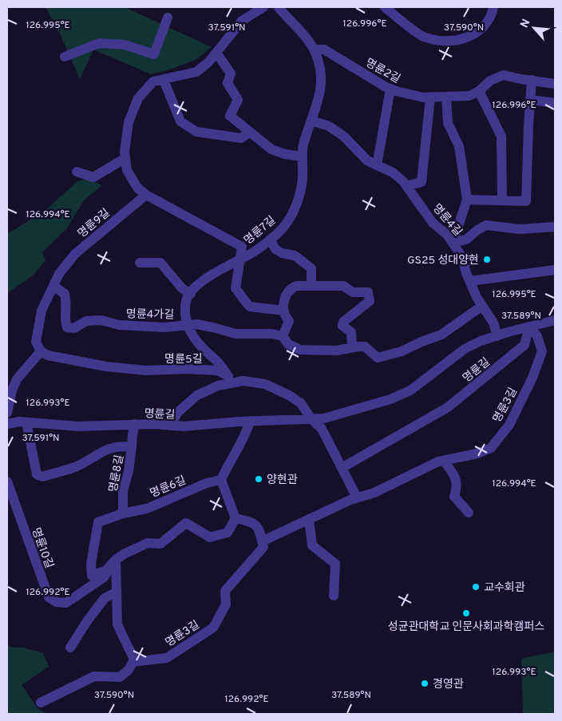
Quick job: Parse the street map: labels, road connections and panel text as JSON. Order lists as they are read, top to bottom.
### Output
{
  "streets": {
    "street": [
      "명륜2길",
      "명륜4길",
      "명륜9길",
      "명륜7길",
      "명륜4가길",
      "명륜5길",
      "명륜길",
      "명륜3길",
      "명륜8길",
      "명륜6길",
      "명륜10길"
    ]
  },
  "crossings": [
    ["명륜2길", "명륜7길"],
    ["명륜4길", "명륜7길"],
    ["명륜4길", "명륜길"],
    ["명륜9길", "명륜4가길"],
    ["명륜9길", "명륜5길"],
    ["명륜7길", "명륜4가길"],
    ["명륜7길", "명륜5길"],
    ["명륜5길", "명륜길"],
    ["명륜길", "명륜3길"],
    ["명륜길", "명륜8길"],
    ["명륜8길", "명륜6길"]
  ],
  "places": [
    "GS25 성대양현",
    "양현관",
    "교수회관",
    "성균관대학교 인문사회과학캠퍼스",
    "경영관"
  ],
  "north": "top left",
  "coordinates": [
    "126.996°E",
    "126.995°E",
    "37.591°N",
    "37.590°N",
    "126.994°E",
    "37.589°N",
    "126.993°E",
    "126.992°E"
  ]
}
